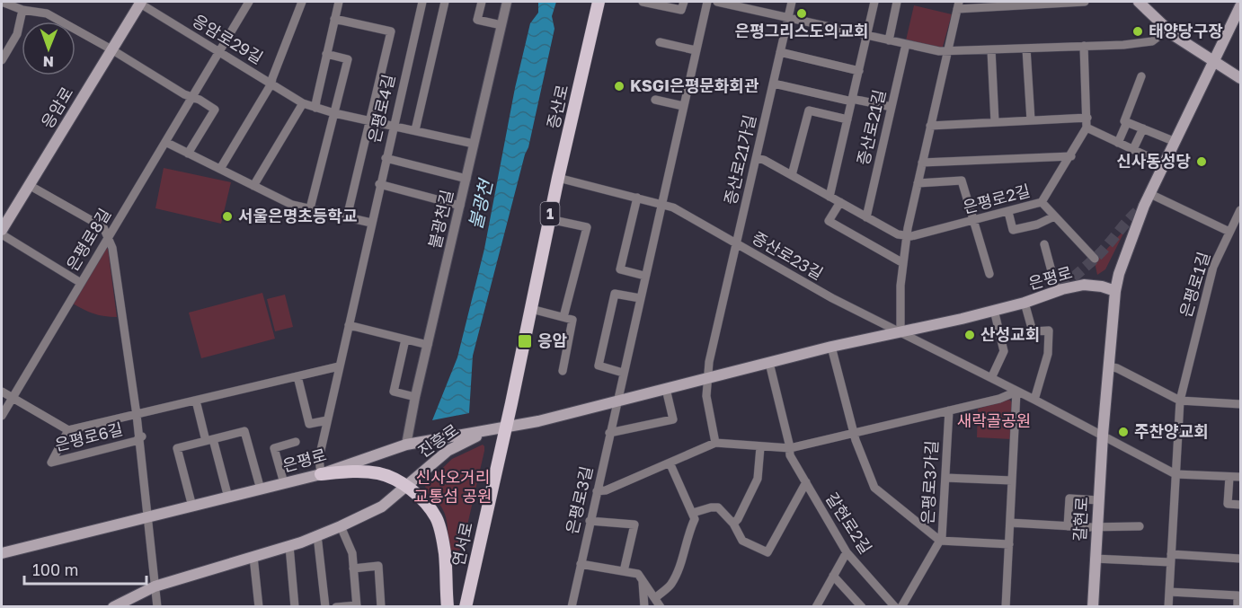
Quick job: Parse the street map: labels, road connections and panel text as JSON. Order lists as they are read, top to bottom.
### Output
{
  "streets": {
    "main road": [
      "증산로",
      "응암로",
      "1",
      "은평로",
      "진흥로",
      "갈현로",
      "연서로"
    ],
    "street": [
      "응암로29길",
      "은평로4길",
      "증산로21길",
      "증산로21가길",
      "은평로2길",
      "불광천길",
      "은평로8길",
      "증산로23길",
      "은평로1길",
      "은평로6길",
      "은평로3가길",
      "은평로3길",
      "갈현로2길"
    ]
  },
  "crossings": [
    ["응암로29길", "응암로"],
    ["응암로29길", "은평로4길"],
    ["응암로29길", "불광천길"],
    ["응암로29길", "은평로8길"],
    ["증산로", "증산로23길"],
    ["증산로", "은평로"],
    ["증산로", "진흥로"],
    ["증산로", "연서로"],
    ["은평로4길", "은평로"],
    ["증산로21가길", "증산로23길"],
    ["은평로2길", "은평로"],
    ["불광천길", "은평로"],
    ["은평로8길", "은평로6길"],
    ["증산로23길", "은평로"],
    ["은평로", "은평로6길"],
    ["은평로", "진흥로"],
    ["은평로", "은평로3길"],
    ["은평로", "갈현로"],
    ["은평로", "갈현로2길"],
    ["은평로", "연서로"],
    ["은평로6길", "진흥로"],
    ["진흥로", "연서로"],
    ["은평로3가길", "은평로3길"],
    ["은평로3가길", "갈현로2길"]
  ],
  "water": ["불광천"],
  "parks": ["새락골공원", "신사오거리 교통섬 공원"],
  "places": {
    "other": [
      "은평그리스도의교회",
      "태양당구장",
      "KSGI은평문화회관",
      "신사동성당",
      "서울은명초등학교",
      "산성교회",
      "주찬양교회"
    ],
    "transit": ["응암"]
  },
  "scale_bar": "100 m",
  "north": "bottom"
}
